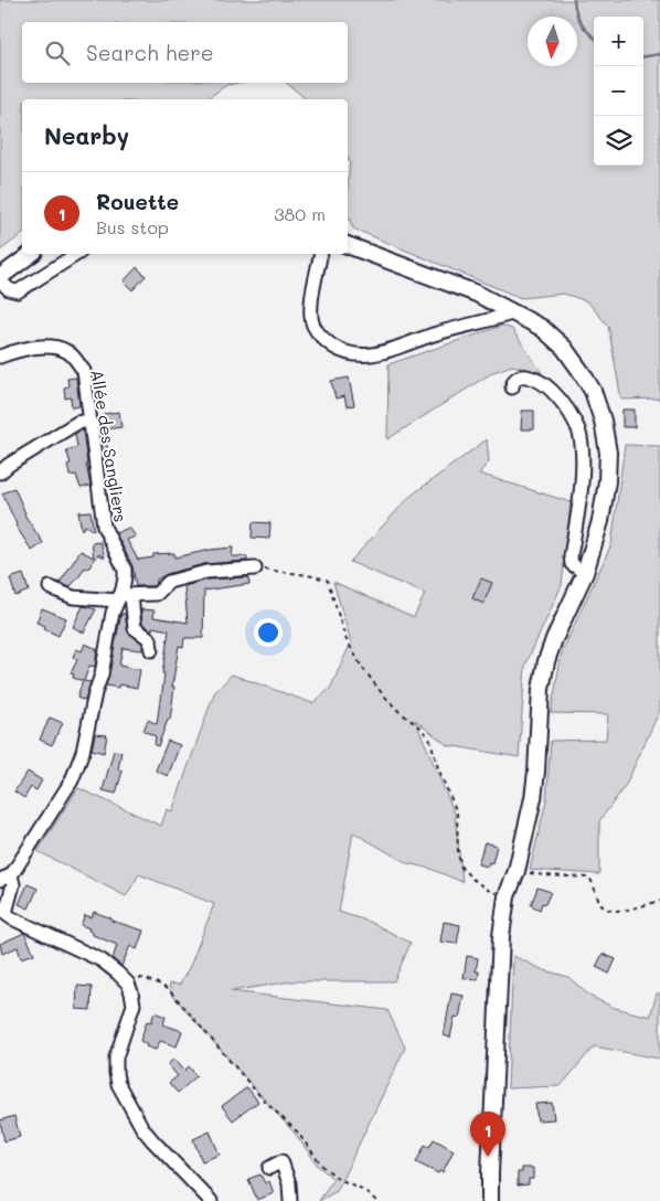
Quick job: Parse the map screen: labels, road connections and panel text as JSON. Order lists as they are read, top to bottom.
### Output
{
  "streets": {
    "street": ["Allée des Sangliers"]
  },
  "north": "bottom",
  "page": {
    "map_buttons": ["+", "−"],
    "search": "Search here",
    "heading": "Nearby",
    "list": [
      {
        "mark": "1",
        "name": "Rouette",
        "note": "Bus stop",
        "value": "380 m"
      }
    ],
    "pins": "1"
  }
}
